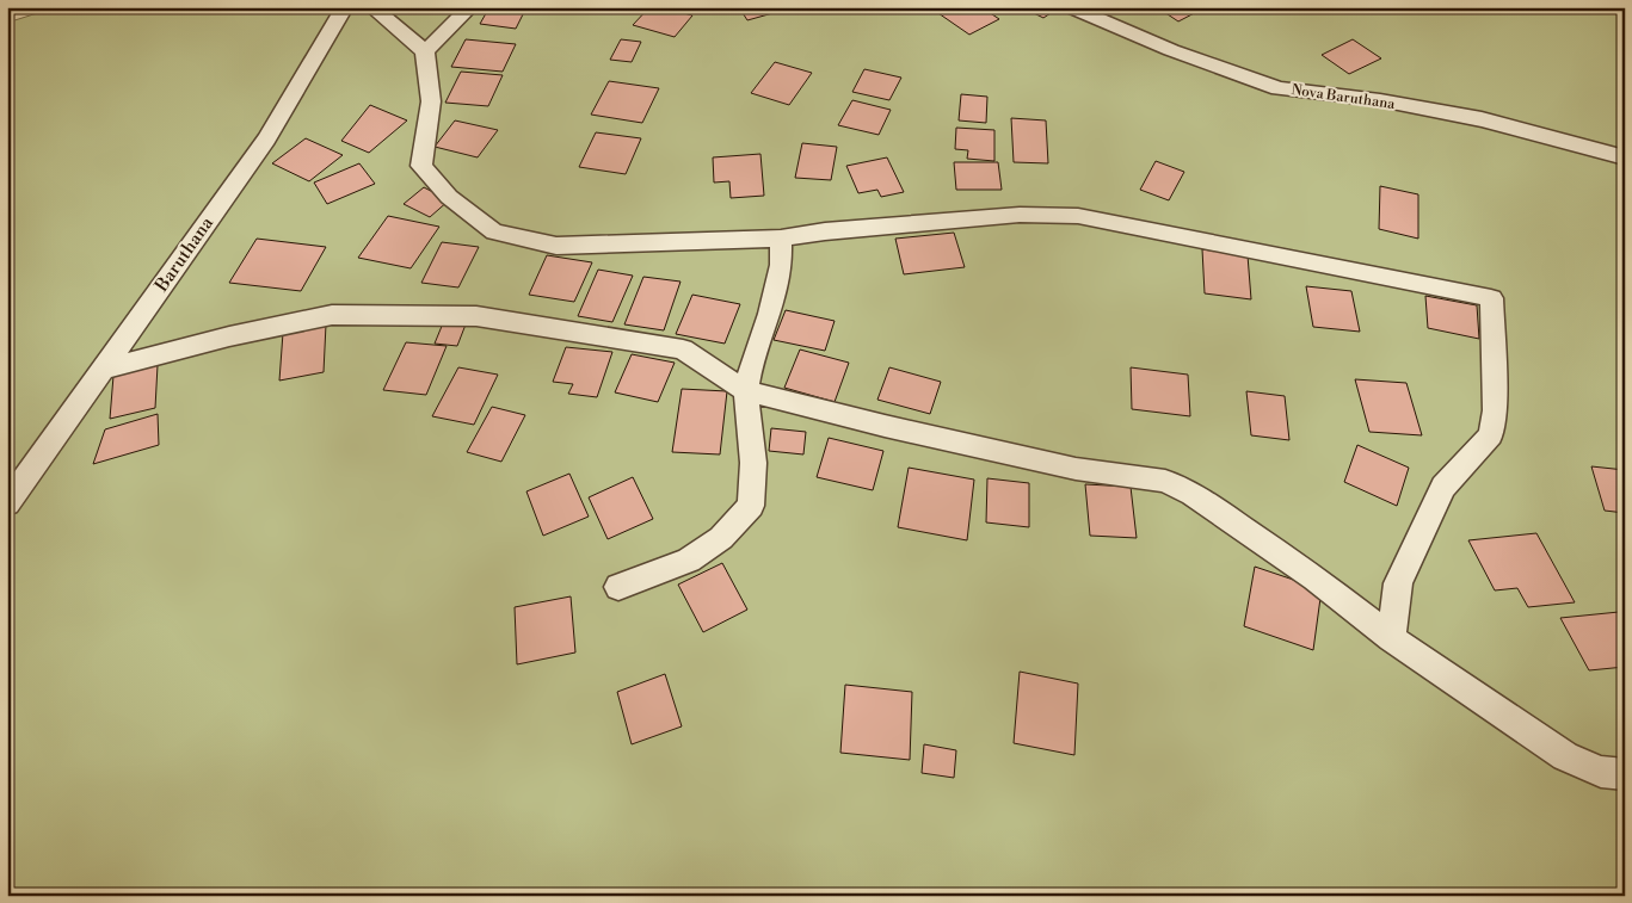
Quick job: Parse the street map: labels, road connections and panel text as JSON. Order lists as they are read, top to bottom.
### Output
{
  "streets": {
    "street": ["Nova Baruthana", "Baruthana"]
  }
}
